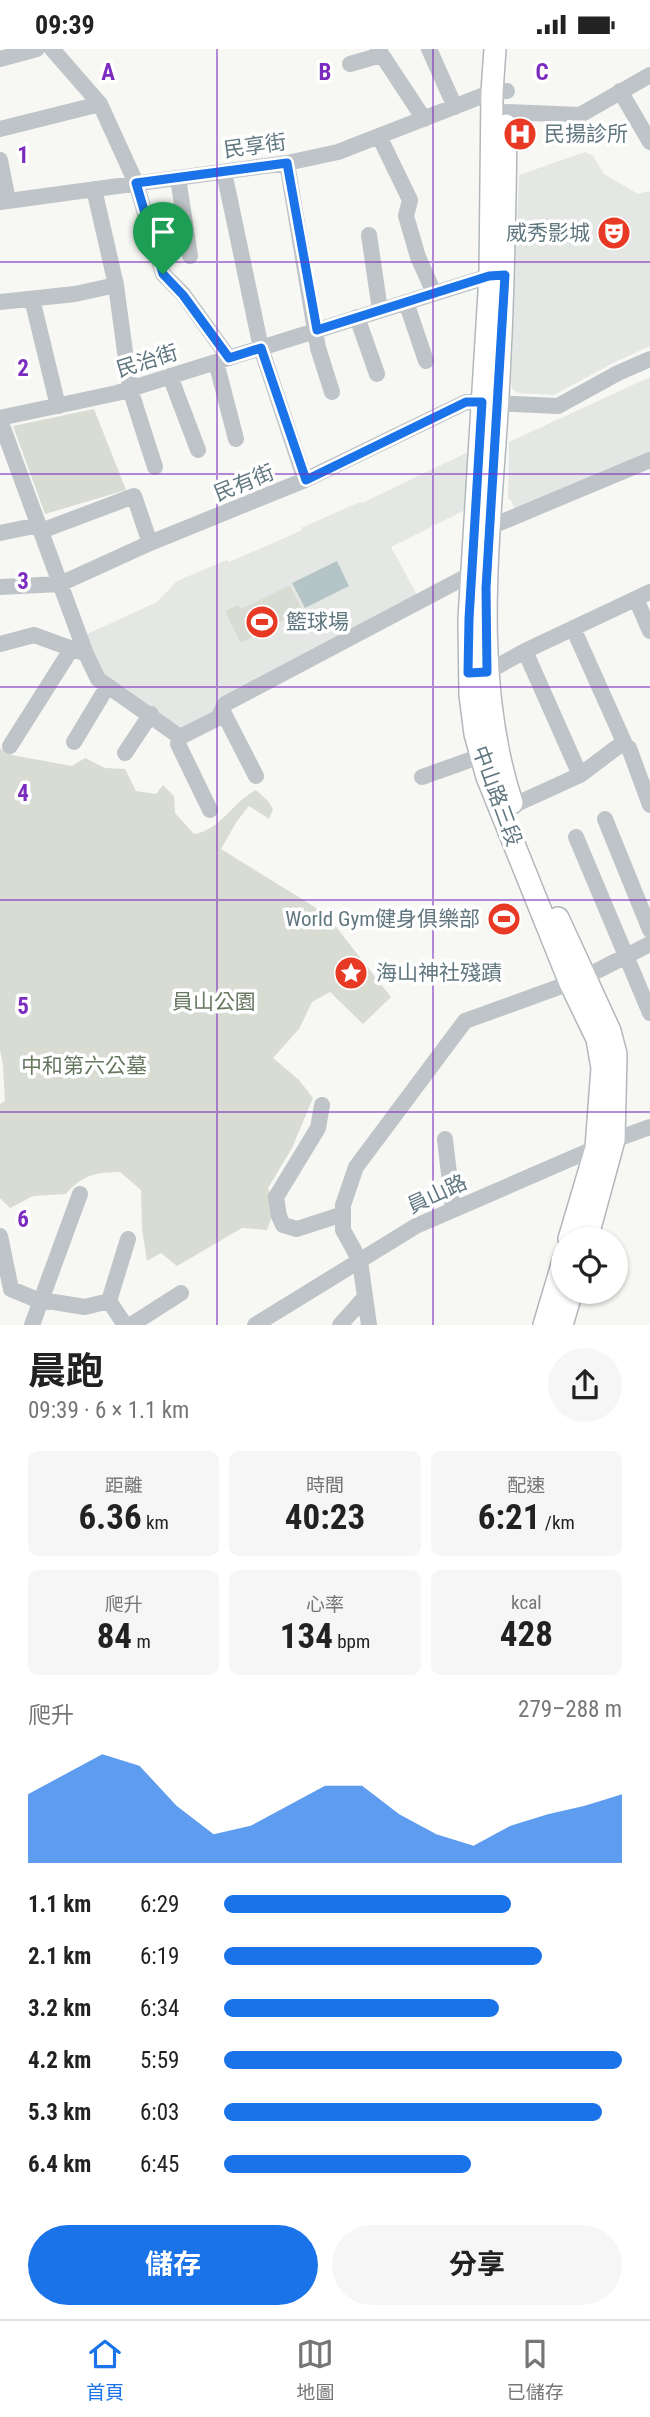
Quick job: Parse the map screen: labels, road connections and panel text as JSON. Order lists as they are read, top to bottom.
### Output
{
  "streets": {
    "main road": ["中山路三段"],
    "street": [
      "民享街",
      "民治街",
      "民有街",
      "員山路"
    ]
  },
  "crossings": [
    ["民享街", "中山路三段"],
    ["民治街", "中山路三段"],
    ["民有街", "中山路三段"],
    ["中山路三段", "員山路"]
  ],
  "parks": ["員山公園", "中和第六公墓"],
  "places": {
    "hospital": ["民揚診所"],
    "theatre": ["威秀影城"],
    "sports": ["籃球場", "World Gym健身俱樂部"],
    "place": ["海山神社殘蹟"]
  },
  "page": {
    "status": "09:39",
    "heading": ["晨跑", "09:39 · 6 × 1.1 km"],
    "stats": [
      ["距離", "6.36 km"],
      ["時間", "40:23"],
      ["配速", "6:21 /km"],
      ["爬升", "84 m"],
      ["心率", "134 bpm"],
      ["kcal", "428"]
    ],
    "chart": ["爬升", "279–288 m"],
    "list": [
      {
        "name": "1.1 km",
        "note": "6:29"
      },
      {
        "name": "2.1 km",
        "note": "6:19"
      },
      {
        "name": "3.2 km",
        "note": "6:34"
      },
      {
        "name": "4.2 km",
        "note": "5:59"
      },
      {
        "name": "5.3 km",
        "note": "6:03"
      },
      {
        "name": "6.4 km",
        "note": "6:45"
      }
    ],
    "buttons": ["儲存", "分享"],
    "tabs": ["首頁", "地圖", "已儲存"]
  },
  "grid": {
    "columns": ["A", "B", "C"],
    "rows": [
      "1",
      "2",
      "3",
      "4",
      "5",
      "6"
    ]
  }
}
